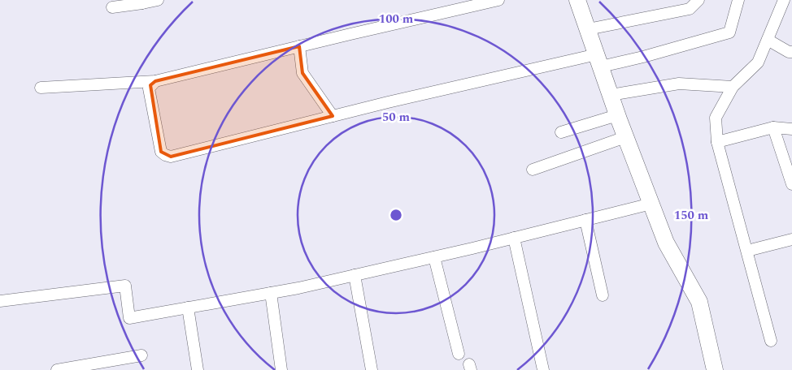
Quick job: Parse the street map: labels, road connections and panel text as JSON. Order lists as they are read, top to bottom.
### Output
{
  "rings": ["100 m", "50 m", "150 m"]
}
